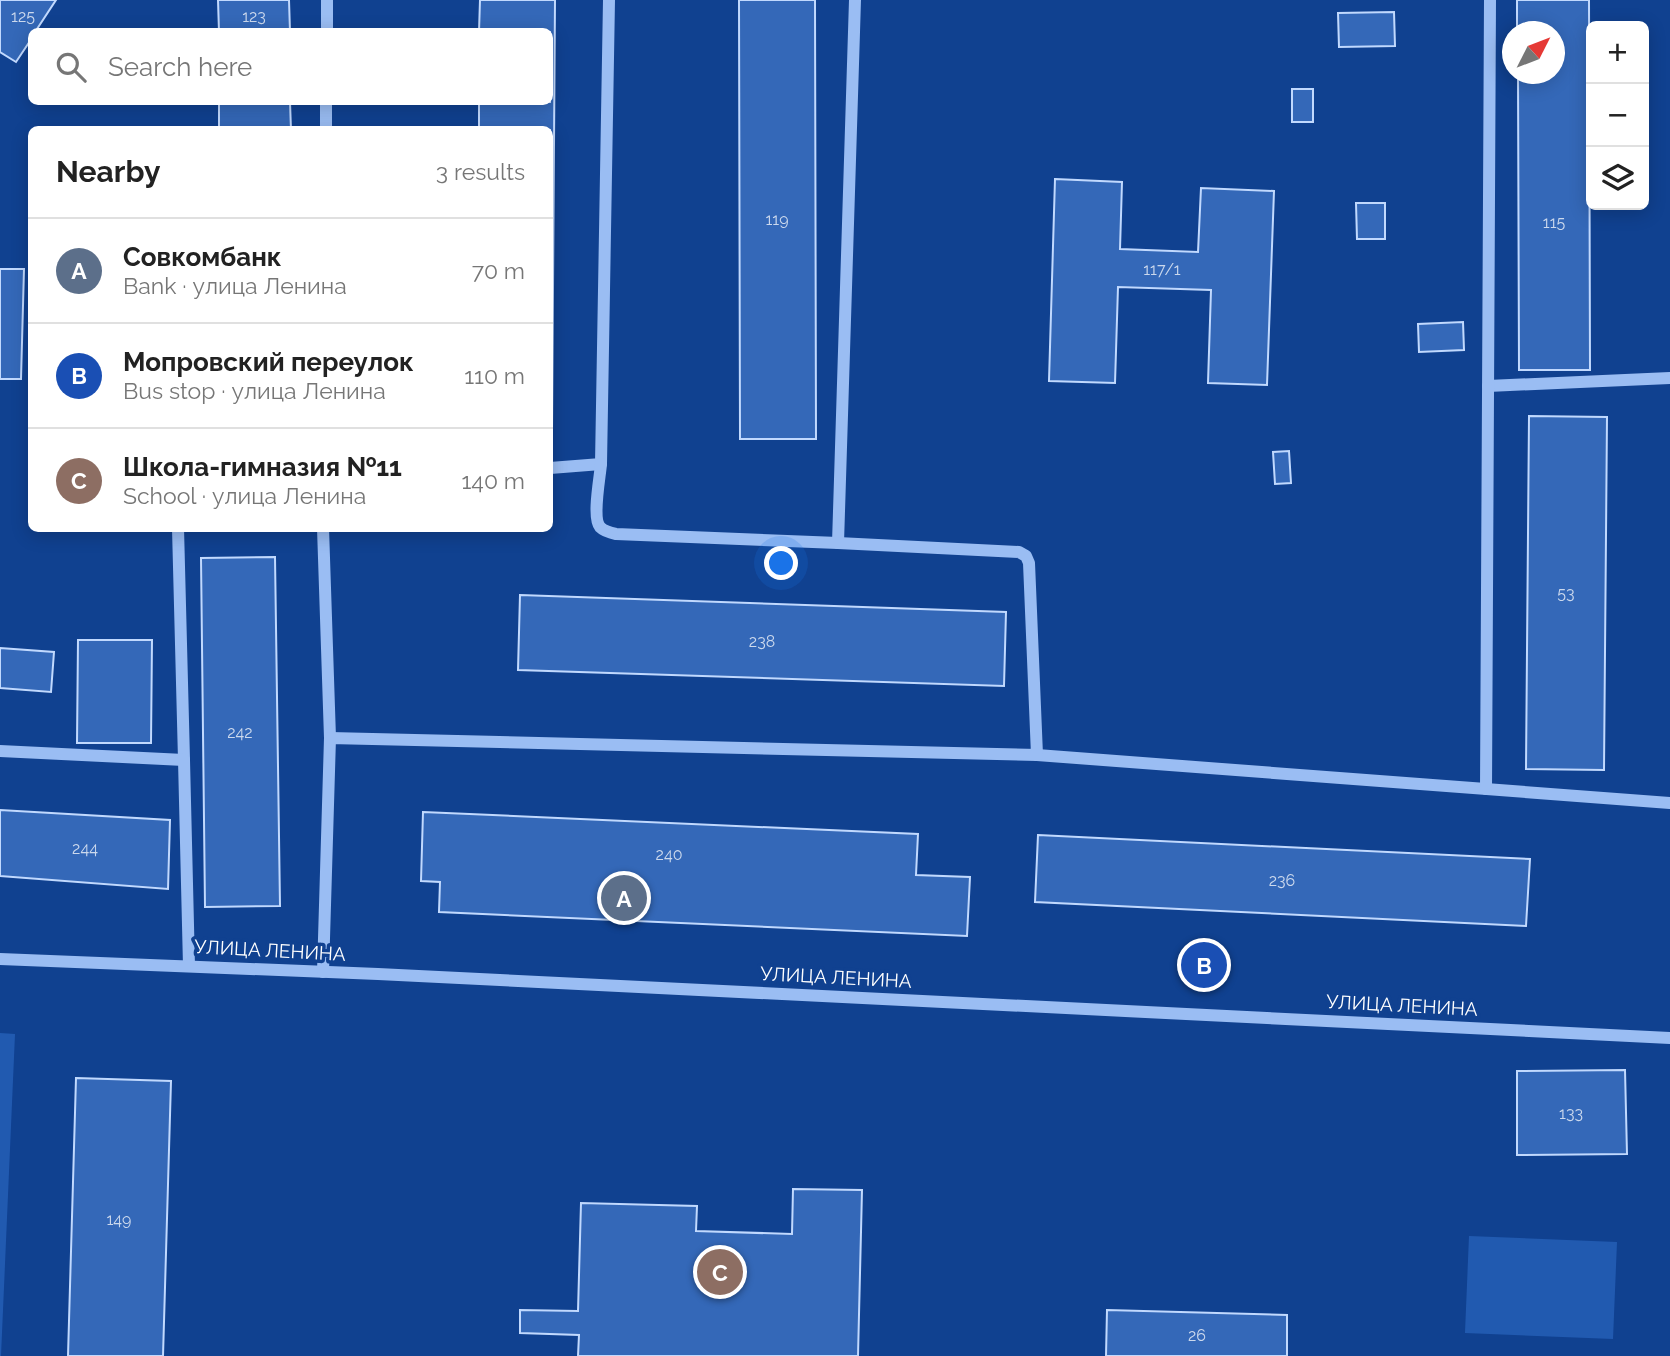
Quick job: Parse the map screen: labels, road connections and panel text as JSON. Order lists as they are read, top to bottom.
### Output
{
  "streets": {
    "street": ["УЛИЦА ЛЕНИНА"]
  },
  "house_numbers": [
    "125",
    "123",
    "119",
    "115",
    "117/1",
    "53",
    "238",
    "242",
    "244",
    "240",
    "236",
    "133",
    "149",
    "26"
  ],
  "north": "top right",
  "page": {
    "map_buttons": ["+", "−"],
    "search": "Search here",
    "heading": ["Nearby", "3 results"],
    "list": [
      {
        "mark": "A",
        "name": "Совкомбанк",
        "note": "Bank · улица Ленина",
        "value": "70 m"
      },
      {
        "mark": "B",
        "name": "Мопровский переулок",
        "note": "Bus stop · улица Ленина",
        "value": "110 m"
      },
      {
        "mark": "C",
        "name": "Школа-гимназия №11",
        "note": "School · улица Ленина",
        "value": "140 m"
      }
    ],
    "pins": ["A", "B", "C"]
  }
}
